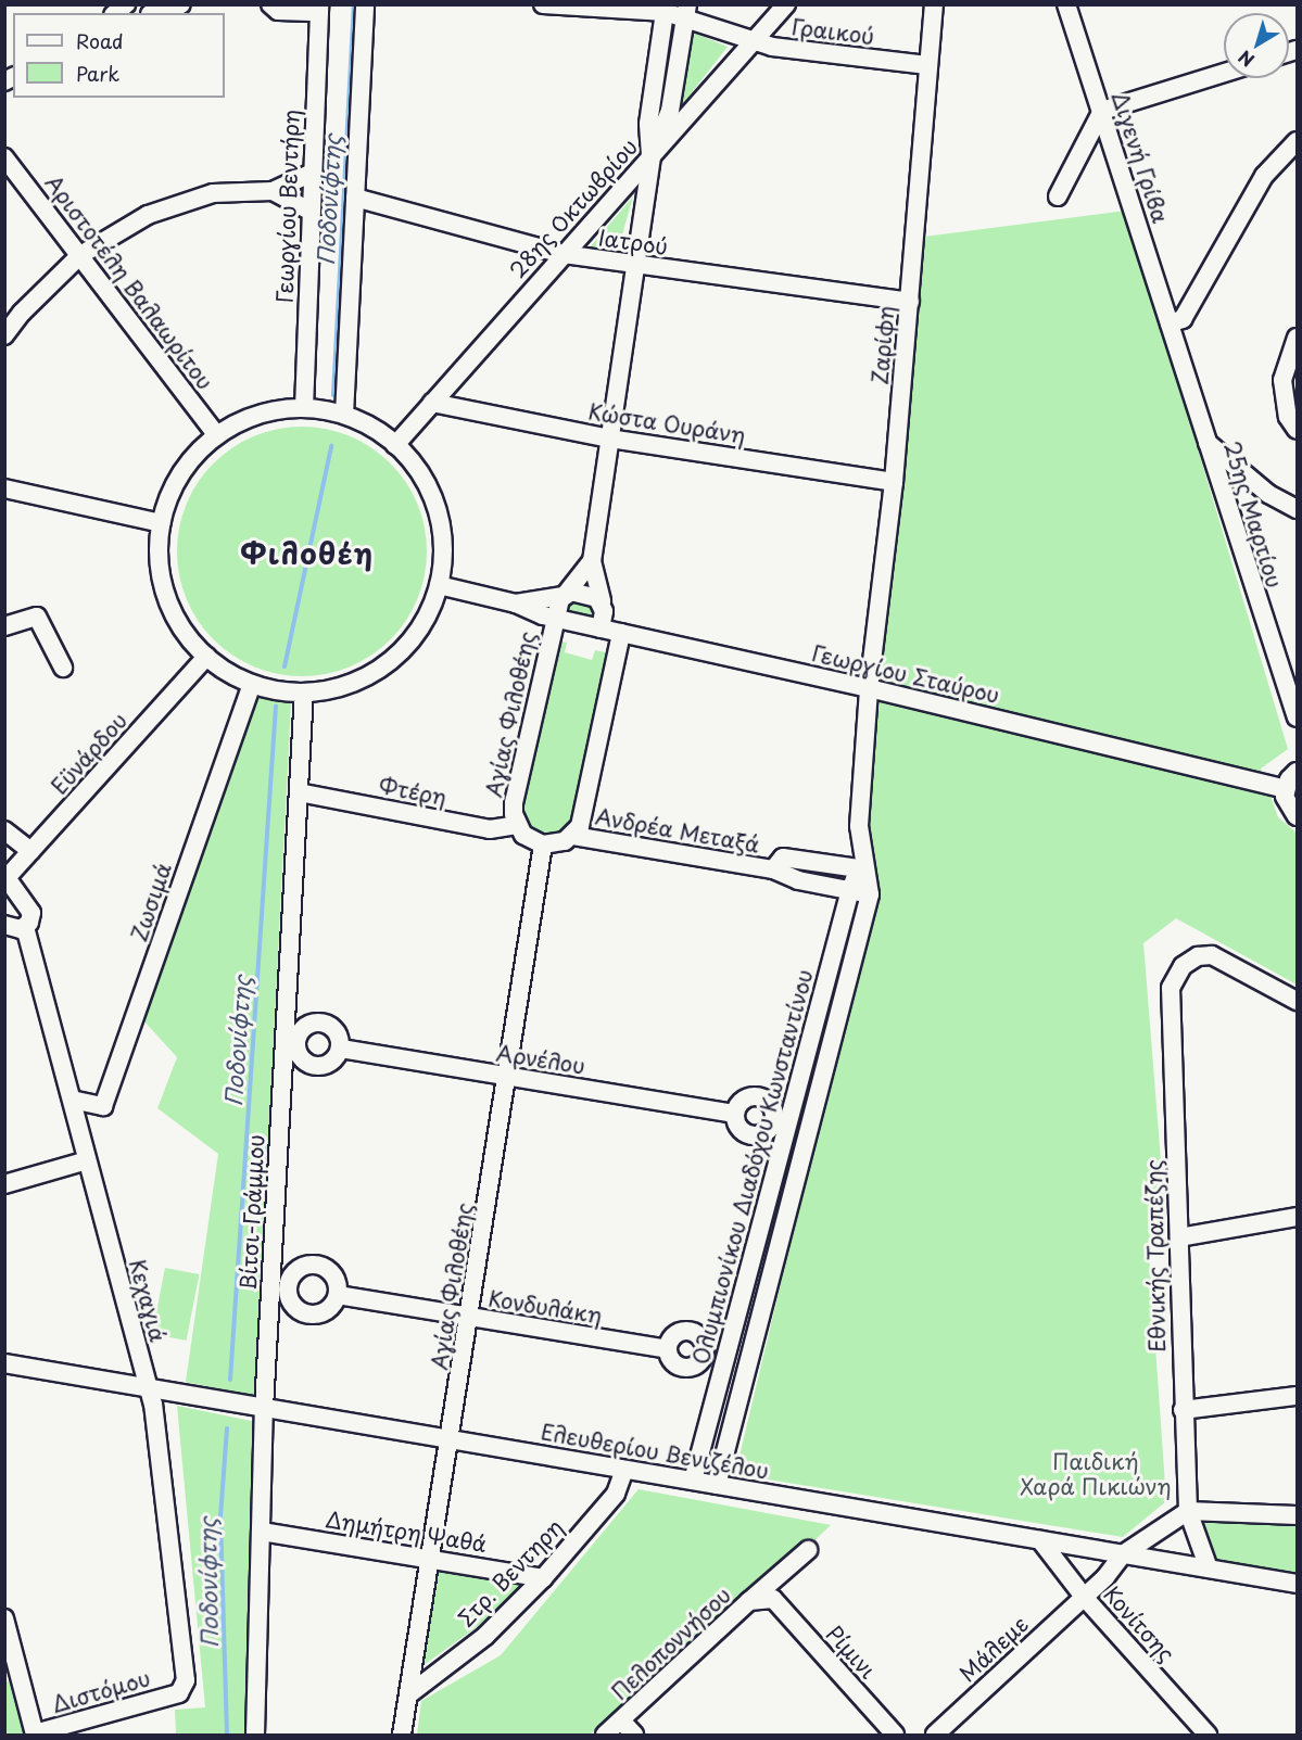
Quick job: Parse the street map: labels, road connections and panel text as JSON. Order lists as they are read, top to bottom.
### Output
{
  "streets": {
    "street": [
      "Γραικού",
      "Διγενή Γρίβα",
      "Γεωργίου Βεντήρη",
      "28ης Οκτωβρίου",
      "Ιατρού",
      "Αριστοτέλη Βαλαωρίτου",
      "Ζαρίφη",
      "Κώστα Ουράνη",
      "25ης Μαρτίου",
      "Γεωργίου Σταύρου",
      "Αγίας Φιλοθέης",
      "Εϋνάρδου",
      "Φτέρη",
      "Ανδρέα Μεταξά",
      "Ζωσιμά",
      "Αρνέλου",
      "Ολυμπιονίκου Διαδόχου Κωνσταντίνου",
      "Βίτσι-Γράμμου",
      "Εθνικής Τραπέζης",
      "Κεχαγιά",
      "Κονδυλάκη",
      "Ελευθερίου Βενιζέλου",
      "Δημήτρη Ψαθά",
      "Στρ. Βεντηρη",
      "Κονίτσης",
      "Πελοποννήσου",
      "Μάλεμε",
      "Ρίμινι",
      "Διστόμου"
    ]
  },
  "crossings": [
    ["Γραικού", "28ης Οκτωβρίου"],
    ["Γραικού", "Ζαρίφη"],
    ["Διγενή Γρίβα", "25ης Μαρτίου"],
    ["28ης Οκτωβρίου", "Ιατρού"],
    ["28ης Οκτωβρίου", "Κώστα Ουράνη"],
    ["Ιατρού", "Ζαρίφη"],
    ["Ζαρίφη", "Κώστα Ουράνη"],
    ["Ζαρίφη", "Γεωργίου Σταύρου"],
    ["Ζαρίφη", "Ολυμπιονίκου Διαδόχου Κωνσταντίνου"],
    ["Γεωργίου Σταύρου", "Αγίας Φιλοθέης"],
    ["Γεωργίου Σταύρου", "Ολυμπιονίκου Διαδόχου Κωνσταντίνου"],
    ["Αγίας Φιλοθέης", "Φτέρη"],
    ["Αγίας Φιλοθέης", "Αρνέλου"],
    ["Αγίας Φιλοθέης", "Κονδυλάκη"],
    ["Αγίας Φιλοθέης", "Ελευθερίου Βενιζέλου"],
    ["Αγίας Φιλοθέης", "Δημήτρη Ψαθά"],
    ["Αγίας Φιλοθέης", "Στρ. Βεντηρη"],
    ["Εϋνάρδου", "Κεχαγιά"],
    ["Φτέρη", "Βίτσι-Γράμμου"],
    ["Ανδρέα Μεταξά", "Ολυμπιονίκου Διαδόχου Κωνσταντίνου"],
    ["Ζωσιμά", "Κεχαγιά"],
    ["Αρνέλου", "Βίτσι-Γράμμου"],
    ["Ολυμπιονίκου Διαδόχου Κωνσταντίνου", "Ελευθερίου Βενιζέλου"],
    ["Βίτσι-Γράμμου", "Κονδυλάκη"],
    ["Βίτσι-Γράμμου", "Ελευθερίου Βενιζέλου"],
    ["Βίτσι-Γράμμου", "Δημήτρη Ψαθά"],
    ["Εθνικής Τραπέζης", "Ελευθερίου Βενιζέλου"],
    ["Εθνικής Τραπέζης", "Μάλεμε"],
    ["Κεχαγιά", "Ελευθερίου Βενιζέλου"],
    ["Κεχαγιά", "Διστόμου"],
    ["Ελευθερίου Βενιζέλου", "Στρ. Βεντηρη"],
    ["Ελευθερίου Βενιζέλου", "Κονίτσης"],
    ["Ελευθερίου Βενιζέλου", "Μάλεμε"],
    ["Δημήτρη Ψαθά", "Στρ. Βεντηρη"],
    ["Κονίτσης", "Μάλεμε"],
    ["Πελοποννήσου", "Ρίμινι"]
  ],
  "districts": ["Φιλοθέη"],
  "water": ["Ποδονίφτης"],
  "parks": ["Παιδική Χαρά Πικιώνη"],
  "legend": ["Road", "Park"],
  "north": "bottom left"
}
